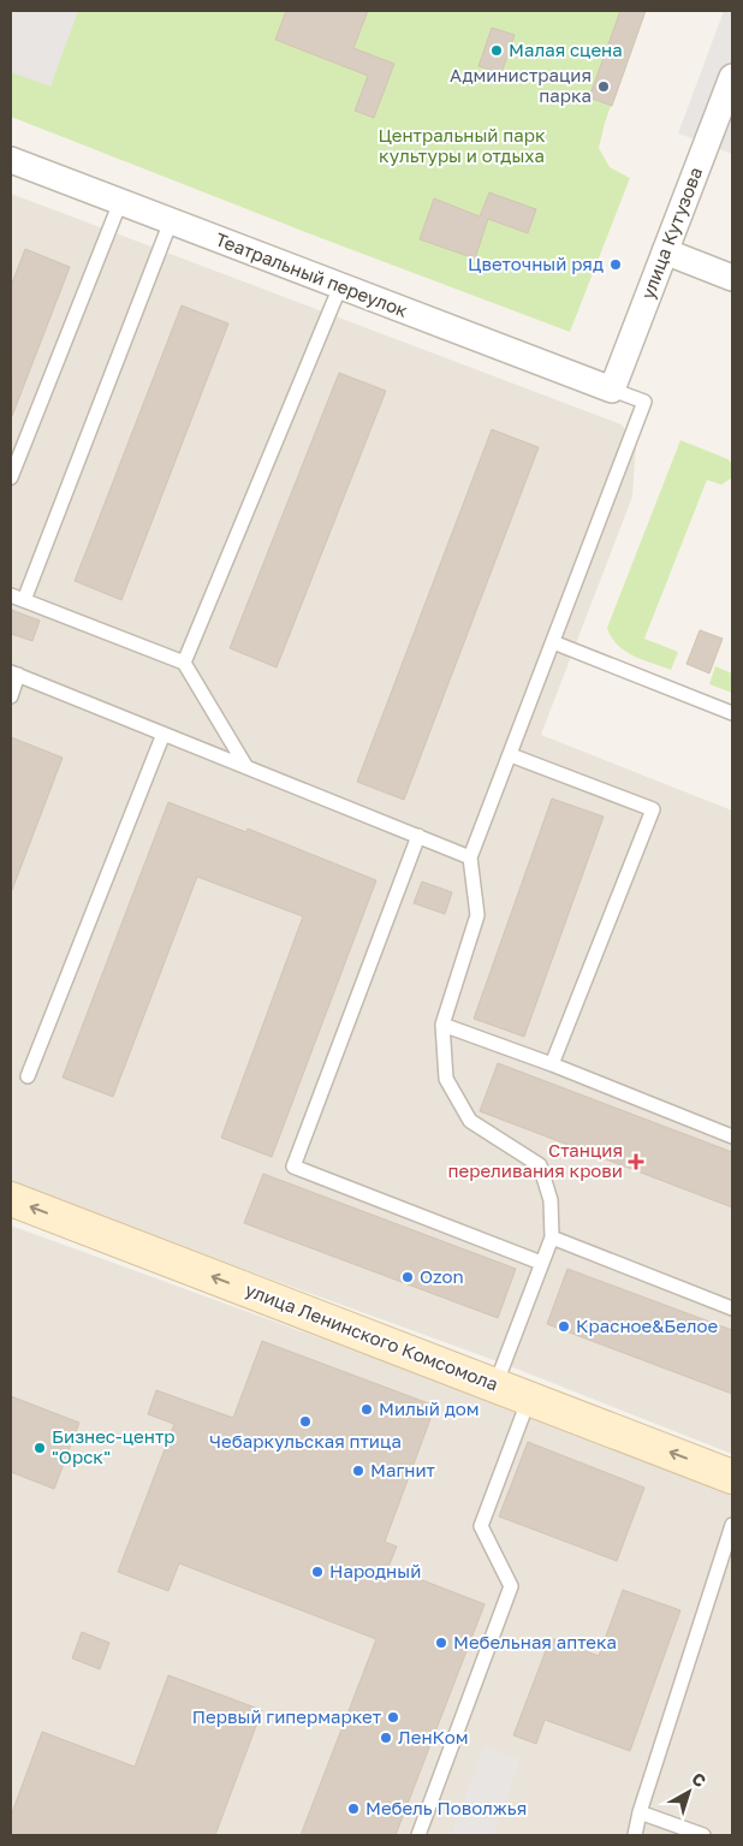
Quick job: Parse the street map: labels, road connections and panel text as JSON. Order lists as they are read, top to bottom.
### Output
{
  "streets": {
    "street": ["улица Кутузова", "Театральный переулок", "улица Ленинского Комсомола"]
  },
  "crossings": [
    ["улица Кутузова", "Театральный переулок"]
  ],
  "one_way": ["улица Ленинского Комсомола"],
  "parks": ["Центральный парк культуры и отдыха"],
  "places": {
    "other": [
      "Малая сцена",
      "Администрация парка",
      "Цветочный ряд",
      "Ozon",
      "Красное&Белое",
      "Милый дом",
      "Чебаркульская птица",
      "Бизнес-центр \"Орск\"",
      "Магнит",
      "Народный",
      "Мебельная аптека",
      "Первый гипермаркет",
      "ЛенКом",
      "Мебель Поволжья"
    ],
    "health": ["Станция переливания крови"]
  },
  "north": "top right"
}
